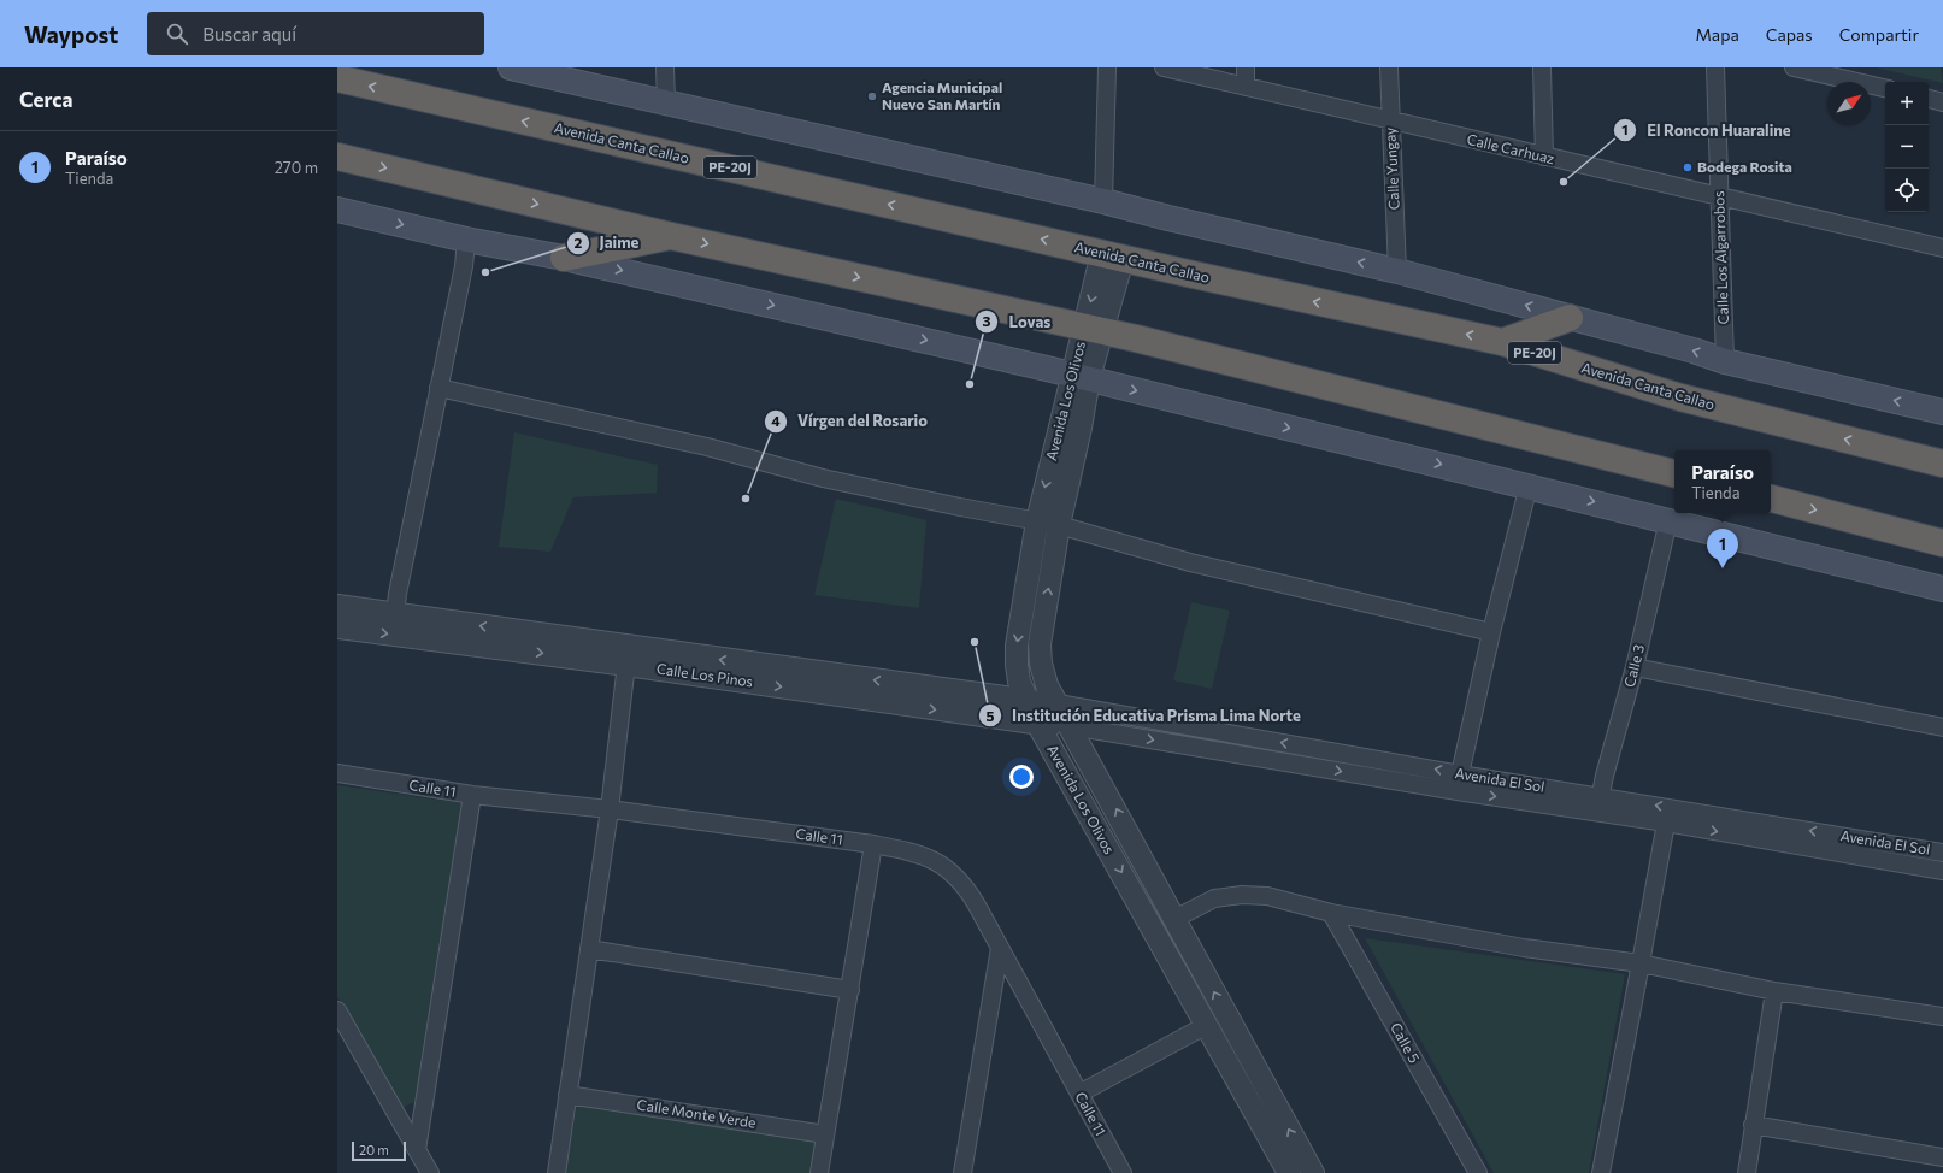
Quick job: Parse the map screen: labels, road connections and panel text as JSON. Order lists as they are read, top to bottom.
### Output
{
  "streets": {
    "highway": ["Avenida Canta Callao", "PE-20J"],
    "street": [
      "Calle Carhuaz",
      "Calle Yungay",
      "Calle Los Algarrobos",
      "Avenida Los Olivos",
      "Calle 3",
      "Calle Los Pinos",
      "Avenida El Sol",
      "Calle 11",
      "Calle 5",
      "Calle Monte Verde"
    ]
  },
  "crossings": [
    ["Avenida Canta Callao", "Avenida Los Olivos"],
    ["Calle Carhuaz", "Calle Yungay"],
    ["Calle Carhuaz", "Calle Los Algarrobos"],
    ["Avenida Los Olivos", "Calle Los Pinos"],
    ["Avenida Los Olivos", "Avenida El Sol"],
    ["Calle 3", "Avenida El Sol"],
    ["Calle Los Pinos", "Avenida El Sol"]
  ],
  "places": [
    "Agencia Municipal Nuevo San Martín",
    "Bodega Rosita",
    "El Roncon Huaraline",
    "Jaime",
    "Lovas",
    "Vírgen del Rosario",
    "Institución Educativa Prisma Lima Norte"
  ],
  "scale_bar": "20 m",
  "north": "top right",
  "page": {
    "header": "Waypost",
    "search": "Buscar aquí",
    "nav": ["Mapa", "Capas", "Compartir"],
    "heading": "Cerca",
    "map_buttons": ["+", "−"],
    "list": [
      {
        "mark": "1",
        "name": "Paraíso",
        "note": "Tienda",
        "value": "270 m"
      }
    ],
    "popup": ["Paraíso", "Tienda"],
    "pins": "1",
    "scale": "20 m"
  }
}
